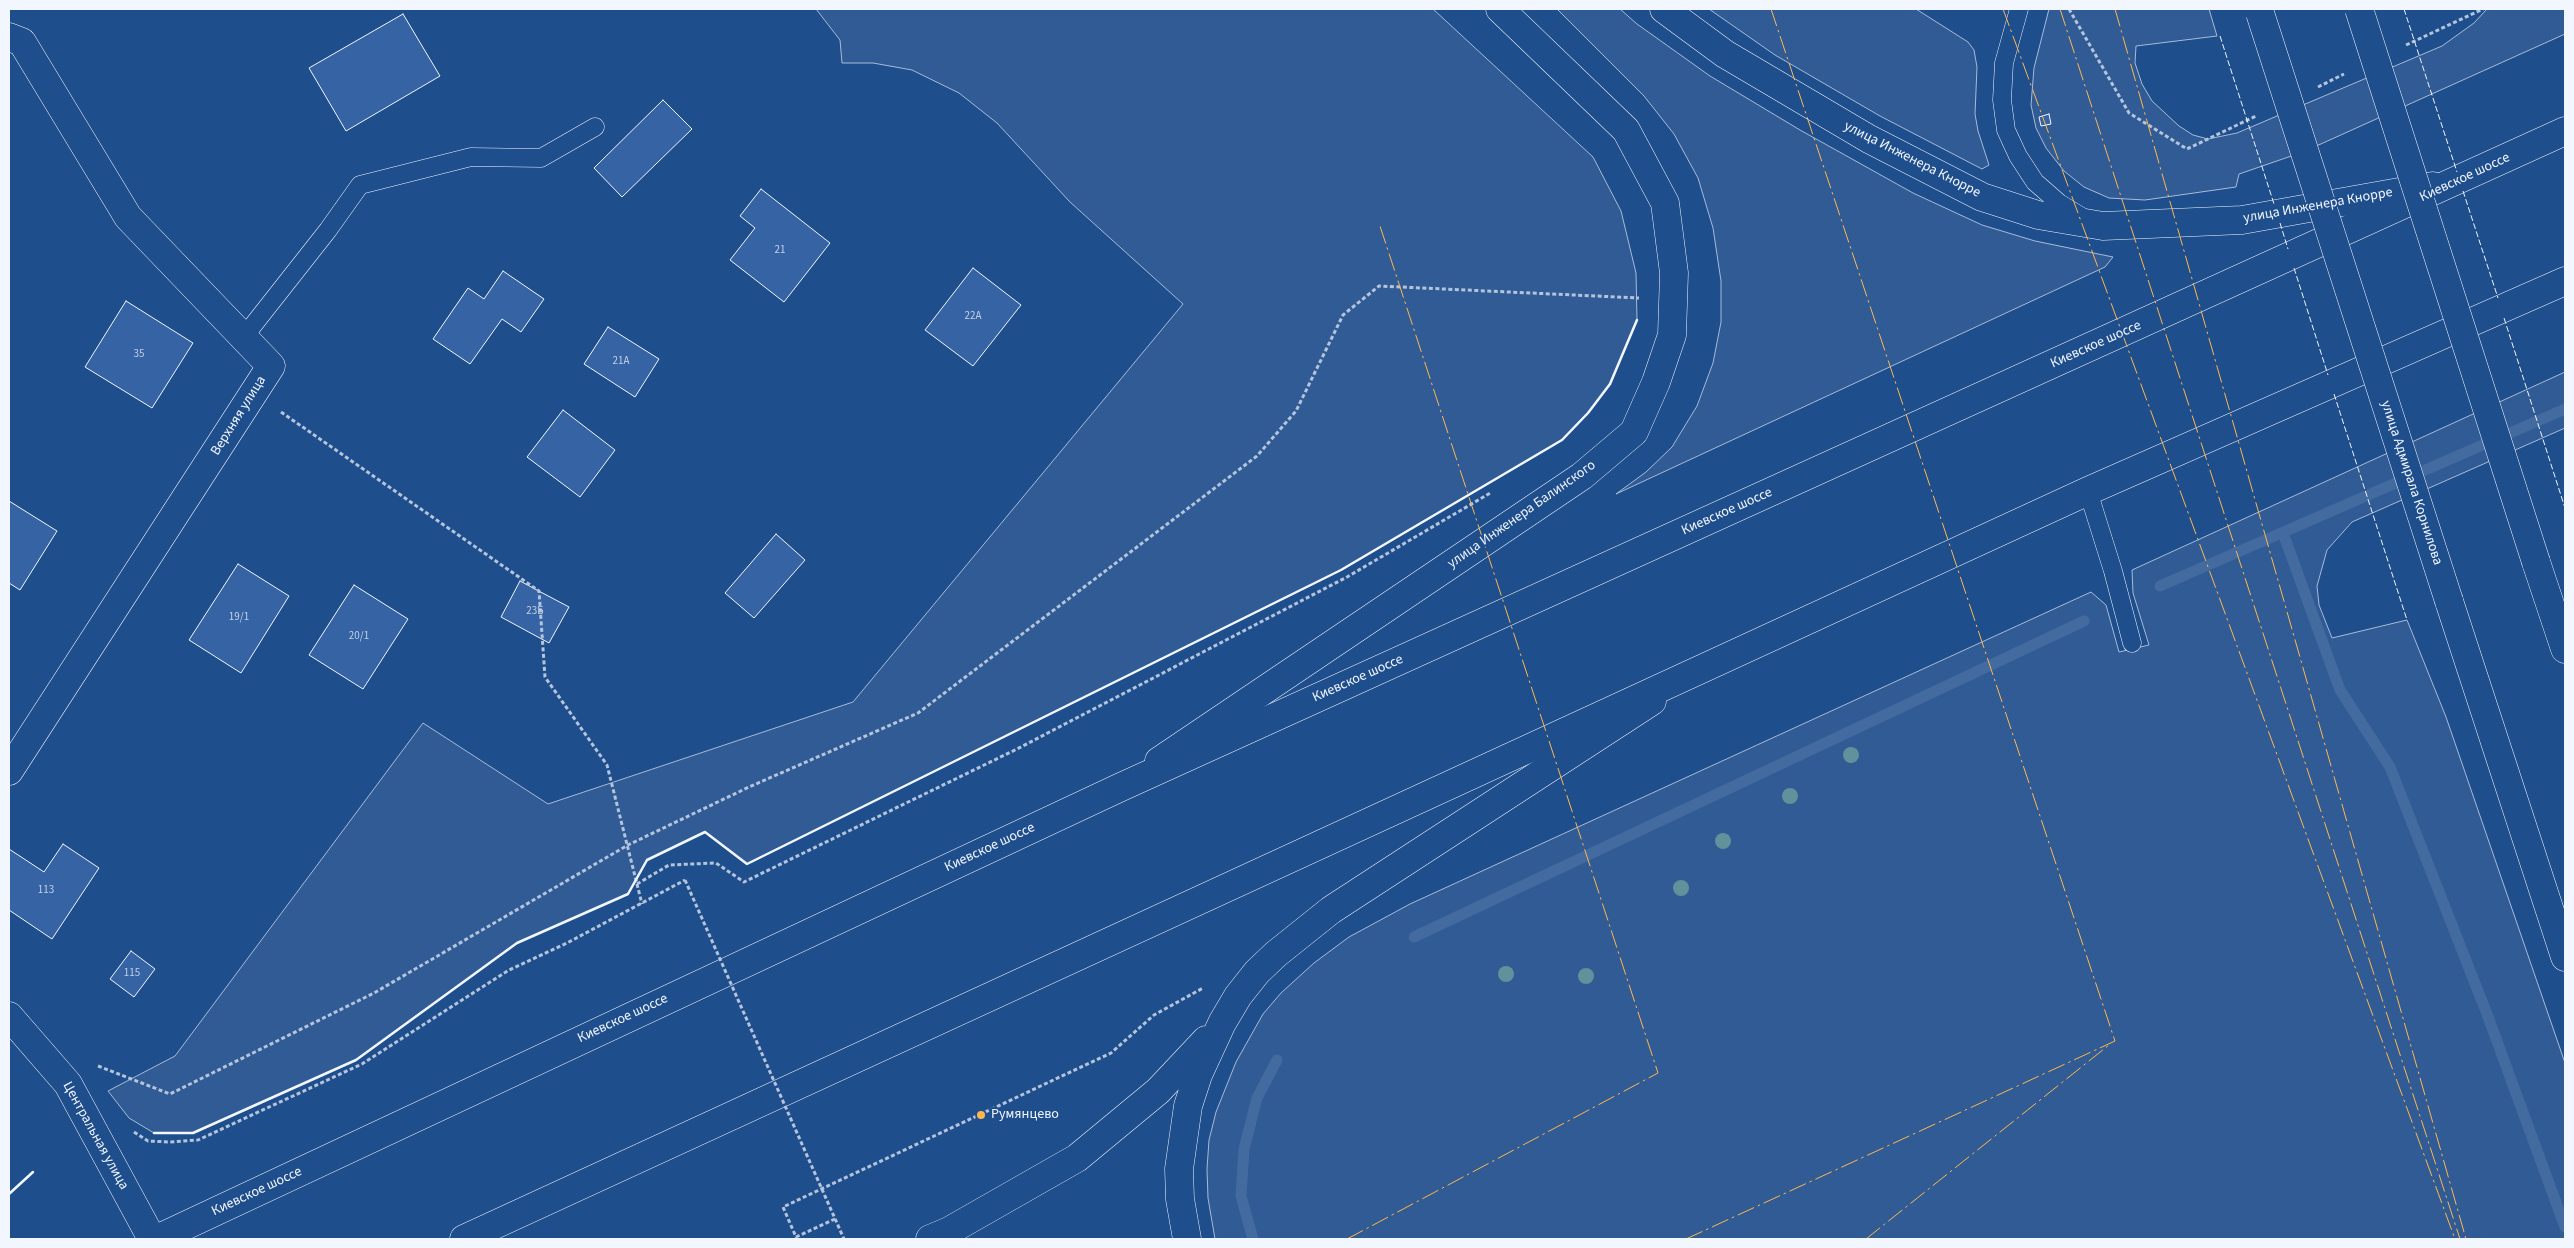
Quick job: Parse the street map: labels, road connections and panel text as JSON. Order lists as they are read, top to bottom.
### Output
{
  "streets": {
    "main road": [
      "улица Инженера Кнорре",
      "Киевское шоссе",
      "Верхняя улица",
      "улица Адмирала Корнилова",
      "улица Инженера Балинского",
      "Центральная улица"
    ]
  },
  "crossings": [
    ["улица Инженера Кнорре", "Киевское шоссе"],
    ["Киевское шоссе", "улица Инженера Балинского"]
  ],
  "places": ["Румянцево"],
  "house_numbers": [
    "21",
    "22А",
    "35",
    "21А",
    "23Б",
    "19/1",
    "20/1",
    "113",
    "115"
  ]
}
